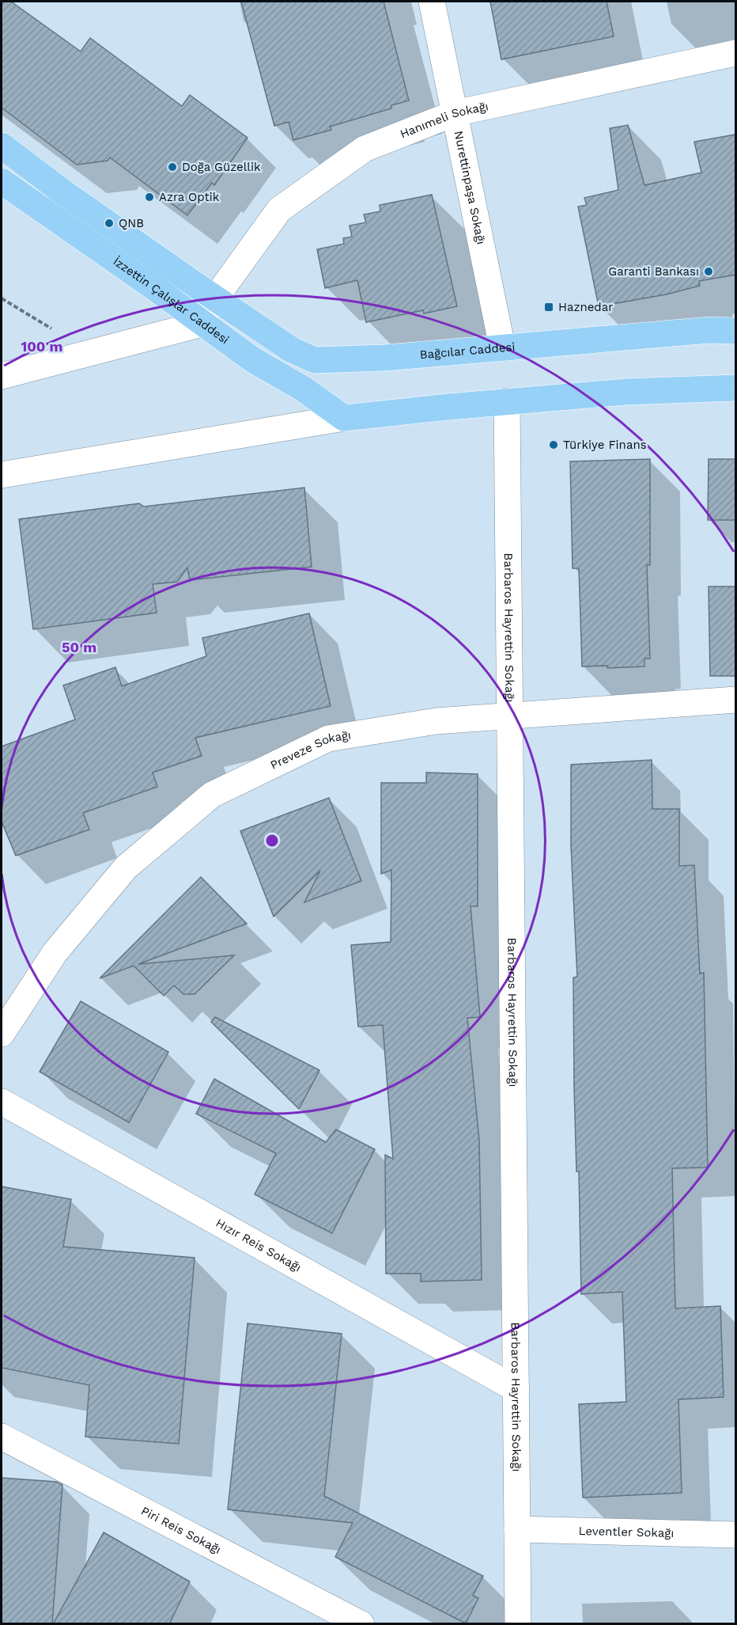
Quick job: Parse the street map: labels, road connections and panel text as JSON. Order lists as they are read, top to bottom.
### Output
{
  "streets": {
    "main road": ["İzzettin Çalışlar Caddesi", "Bağcılar Caddesi"],
    "street": [
      "Hanımeli Sokağı",
      "Nurettinpaşa Sokağı",
      "Barbaros Hayrettin Sokağı",
      "Preveze Sokağı",
      "Hızır Reis Sokağı",
      "Piri Reis Sokağı",
      "Leventler Sokağı"
    ]
  },
  "crossings": [
    ["Hanımeli Sokağı", "Nurettinpaşa Sokağı"],
    ["Hanımeli Sokağı", "İzzettin Çalışlar Caddesi"],
    ["Hanımeli Sokağı", "Bağcılar Caddesi"],
    ["Nurettinpaşa Sokağı", "Bağcılar Caddesi"],
    ["Barbaros Hayrettin Sokağı", "Preveze Sokağı"],
    ["Barbaros Hayrettin Sokağı", "Hızır Reis Sokağı"],
    ["Barbaros Hayrettin Sokağı", "Leventler Sokağı"]
  ],
  "places": {
    "other": [
      "Doğa Güzellik",
      "Azra Optik",
      "QNB",
      "Garanti Bankası",
      "Türkiye Finans"
    ],
    "transit": ["Haznedar"]
  },
  "rings": ["100 m", "50 m"]
}
